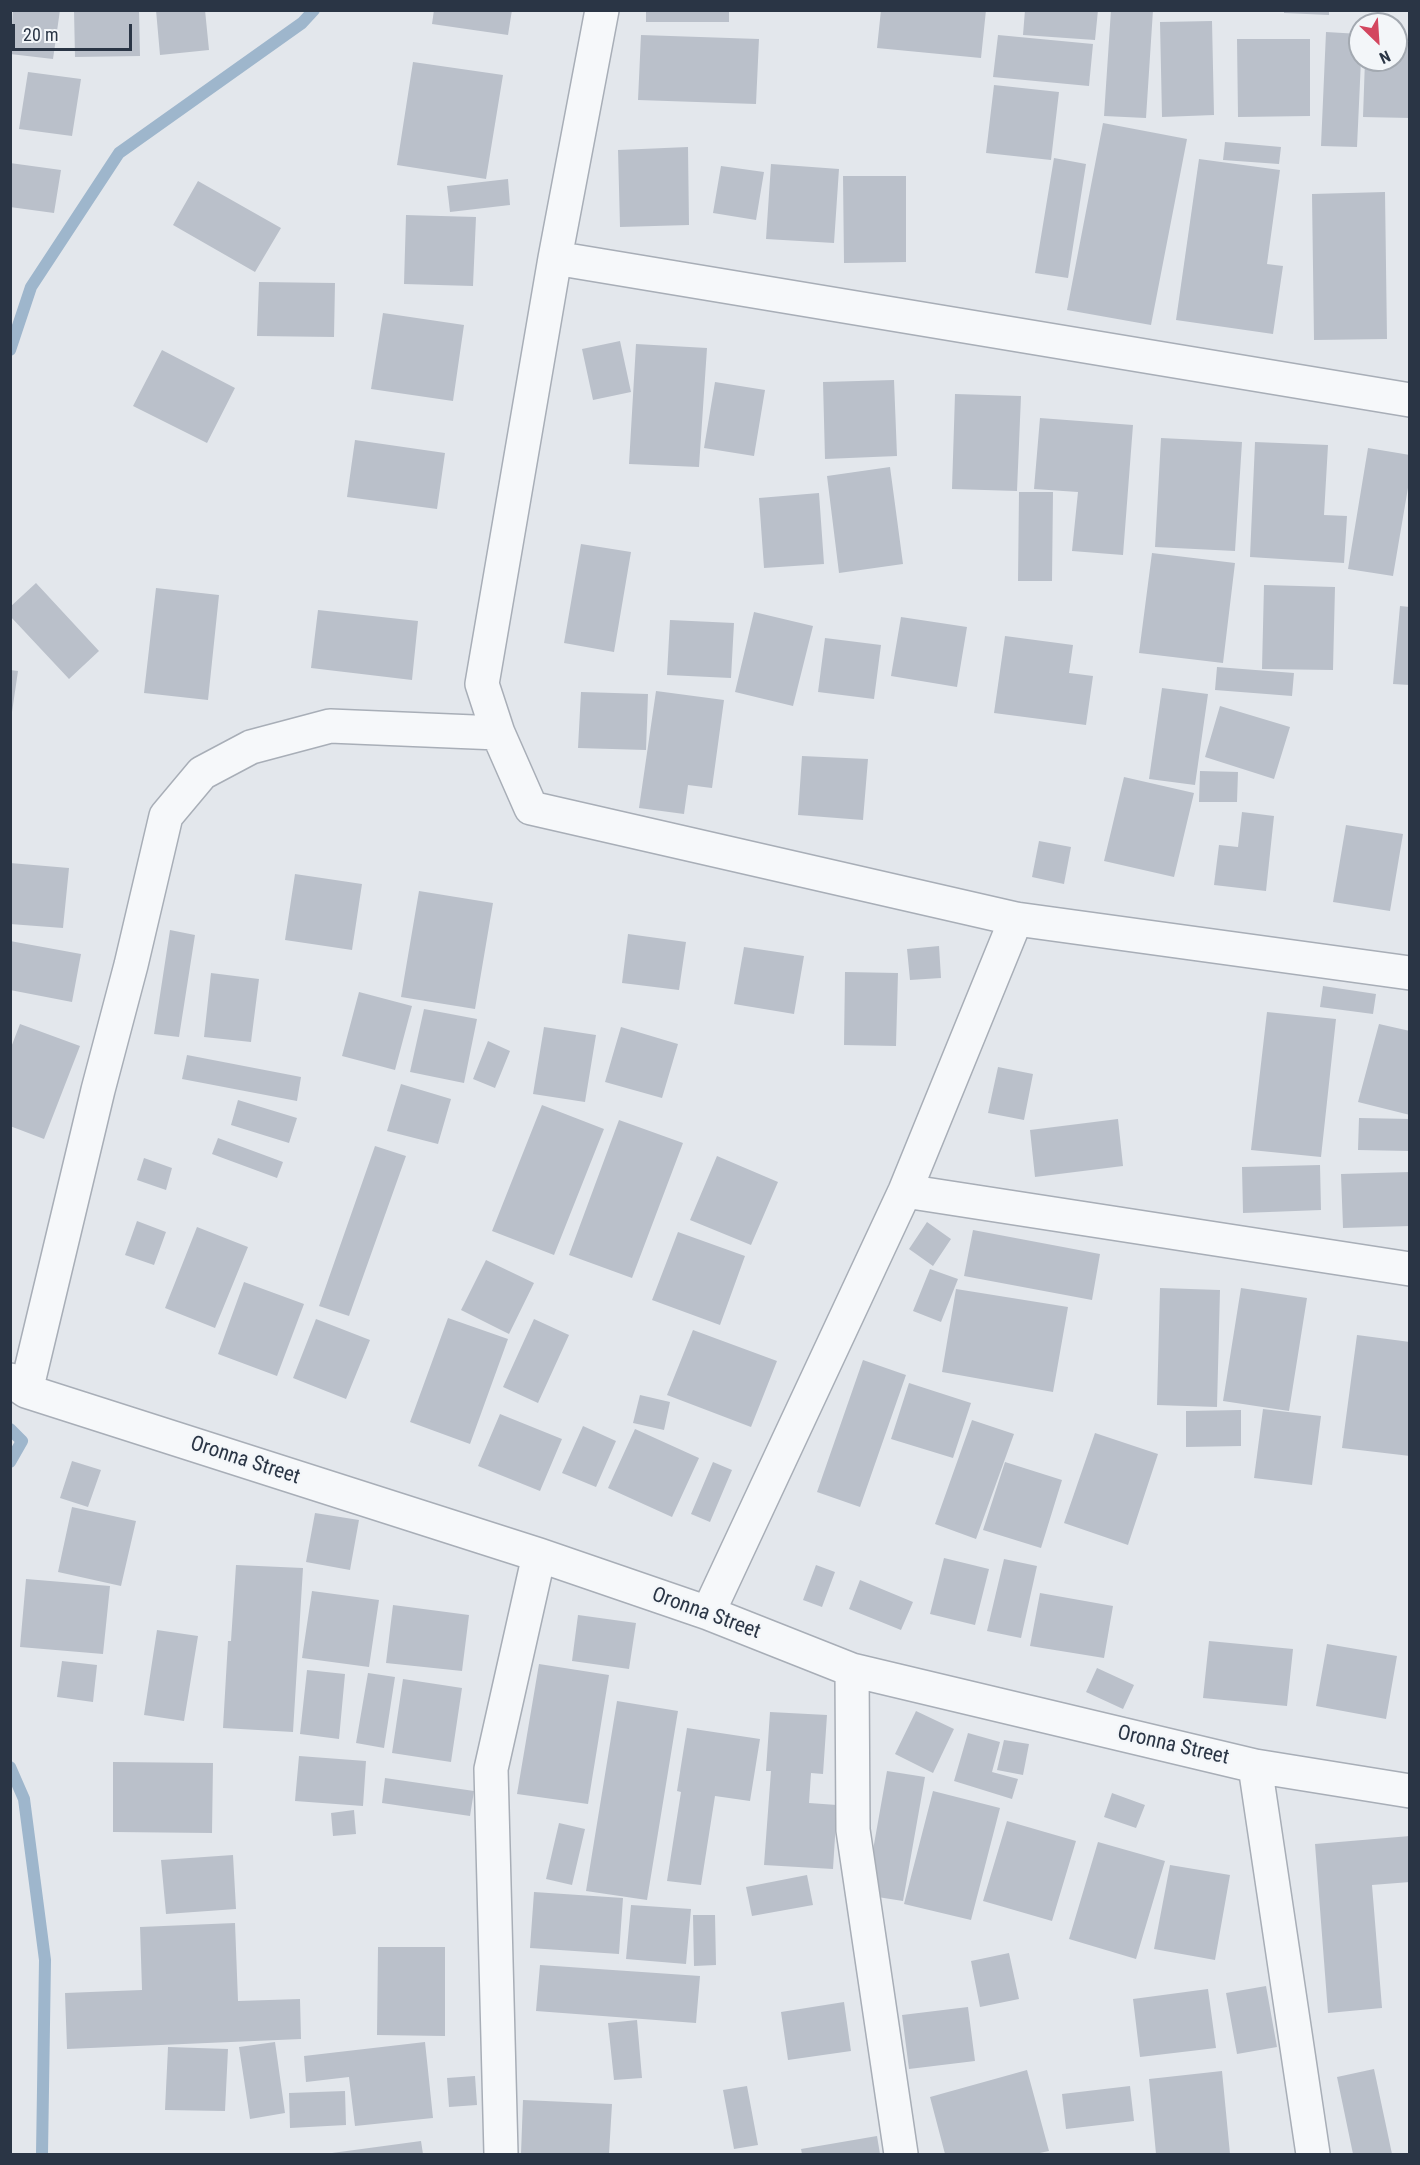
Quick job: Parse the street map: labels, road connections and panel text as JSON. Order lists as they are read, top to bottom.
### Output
{
  "streets": {
    "street": ["Oronna Street"]
  },
  "scale_bar": "20 m",
  "north": "bottom right"
}
